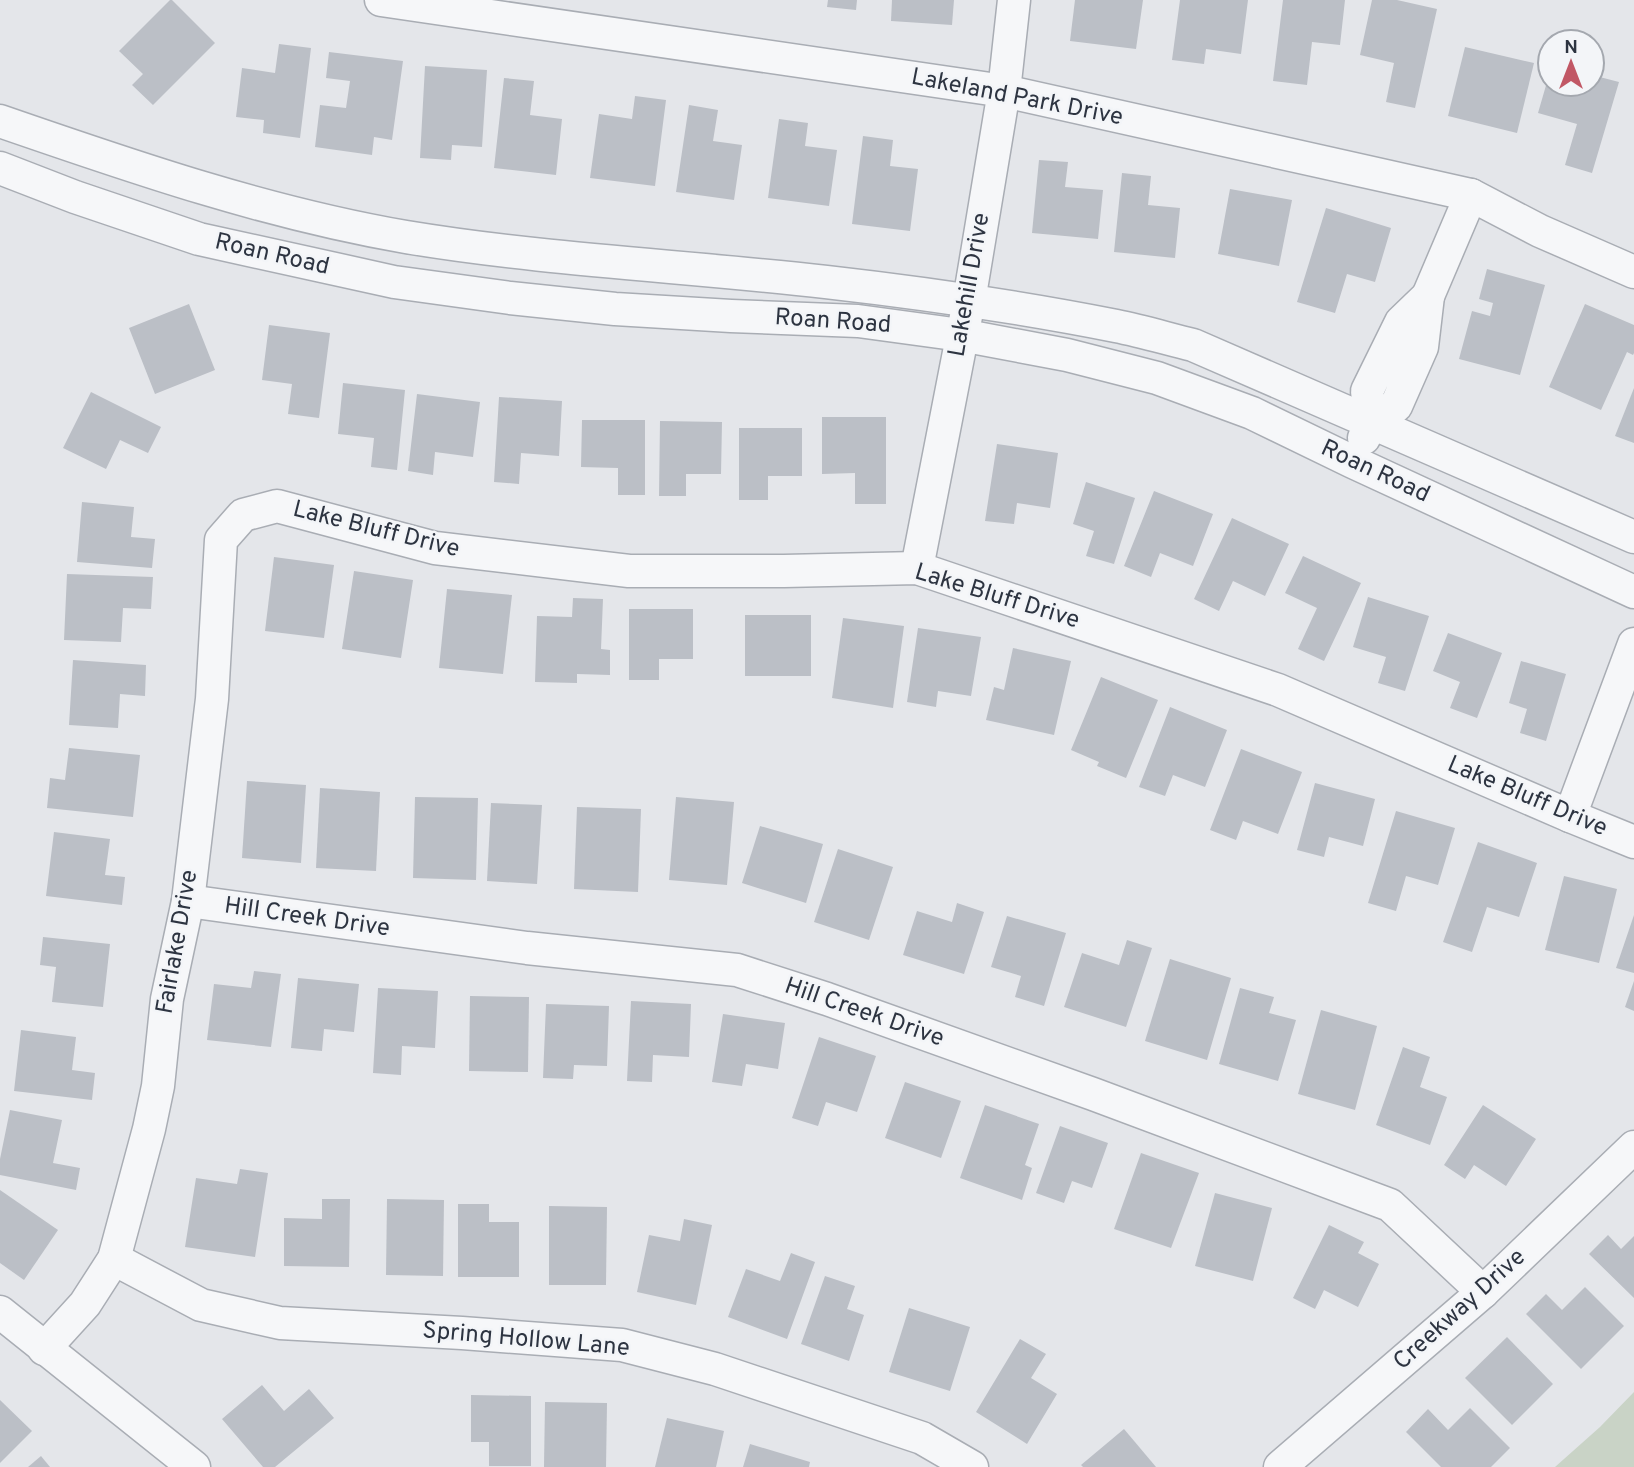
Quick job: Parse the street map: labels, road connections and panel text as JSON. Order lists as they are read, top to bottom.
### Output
{
  "streets": {
    "street": [
      "Lakeland Park Drive",
      "Roan Road",
      "Lakehill Drive",
      "Lake Bluff Drive",
      "Hill Creek Drive",
      "Fairlake Drive",
      "Creekway Drive",
      "Spring Hollow Lane"
    ]
  },
  "crossings": [
    ["Lakeland Park Drive", "Lakehill Drive"],
    ["Roan Road", "Lakehill Drive"],
    ["Lakehill Drive", "Lake Bluff Drive"],
    ["Lake Bluff Drive", "Fairlake Drive"],
    ["Hill Creek Drive", "Fairlake Drive"],
    ["Hill Creek Drive", "Creekway Drive"],
    ["Fairlake Drive", "Spring Hollow Lane"]
  ],
  "north": "top"
}
